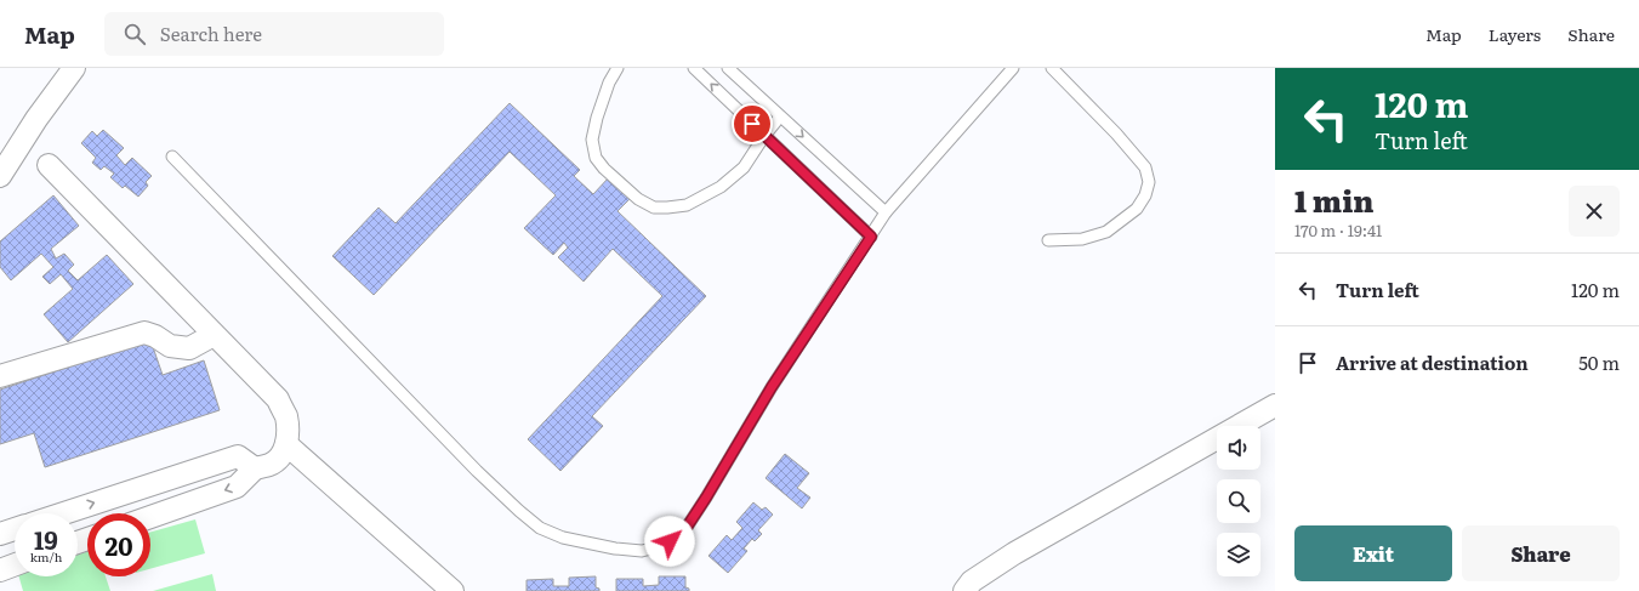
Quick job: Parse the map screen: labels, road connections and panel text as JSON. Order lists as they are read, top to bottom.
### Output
{
  "page": {
    "header": "Map",
    "search": "Search here",
    "nav": ["Map", "Layers", "Share"],
    "turn": ["120 m", "Turn left"],
    "heading": ["1 min", "170 m · 19:41"],
    "list": [
      {
        "name": "Turn left",
        "value": "120 m"
      },
      {
        "name": "Arrive at destination",
        "value": "50 m"
      }
    ],
    "speed": "19 km/h",
    "limit": "20",
    "buttons": ["Exit", "Share"]
  }
}
